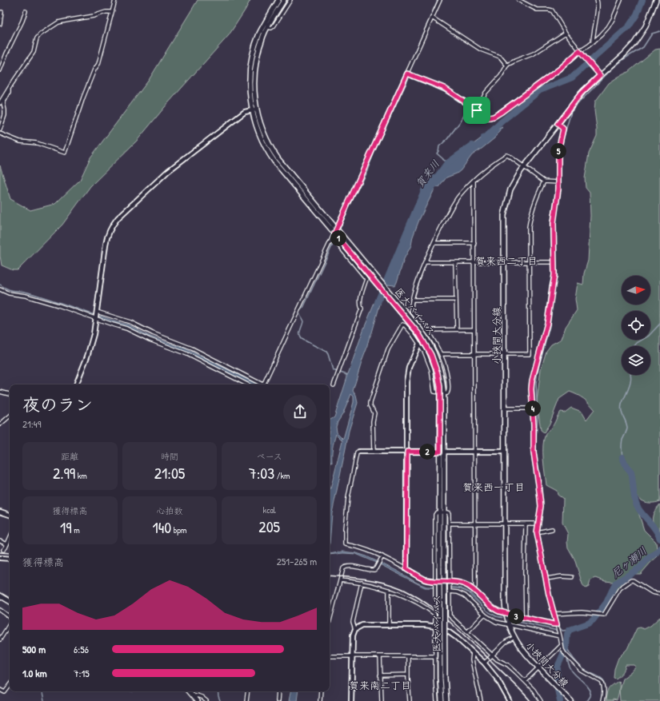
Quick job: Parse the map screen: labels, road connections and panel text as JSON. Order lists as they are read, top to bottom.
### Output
{
  "streets": {
    "main road": ["医大バイパス", "小挾間大分線"]
  },
  "districts": ["賀来西二丁目", "賀来西一丁目", "賀来南二丁目"],
  "water": ["賀来川", "尼ヶ瀬川"],
  "north": "right",
  "page": {
    "pins": [
      "5",
      "1",
      "4",
      "2",
      "3"
    ],
    "heading": ["夜のラン", "21:49"],
    "stats": [
      ["距離", "2.99 km"],
      ["時間", "21:05"],
      ["ペース", "7:03 /km"],
      ["獲得標高", "19 m"],
      ["心拍数", "140 bpm"],
      ["kcal", "205"]
    ],
    "chart": ["獲得標高", "251–265 m"],
    "list": [
      {
        "name": "500 m",
        "note": "6:56"
      },
      {
        "name": "1.0 km",
        "note": "7:15"
      }
    ]
  }
}
